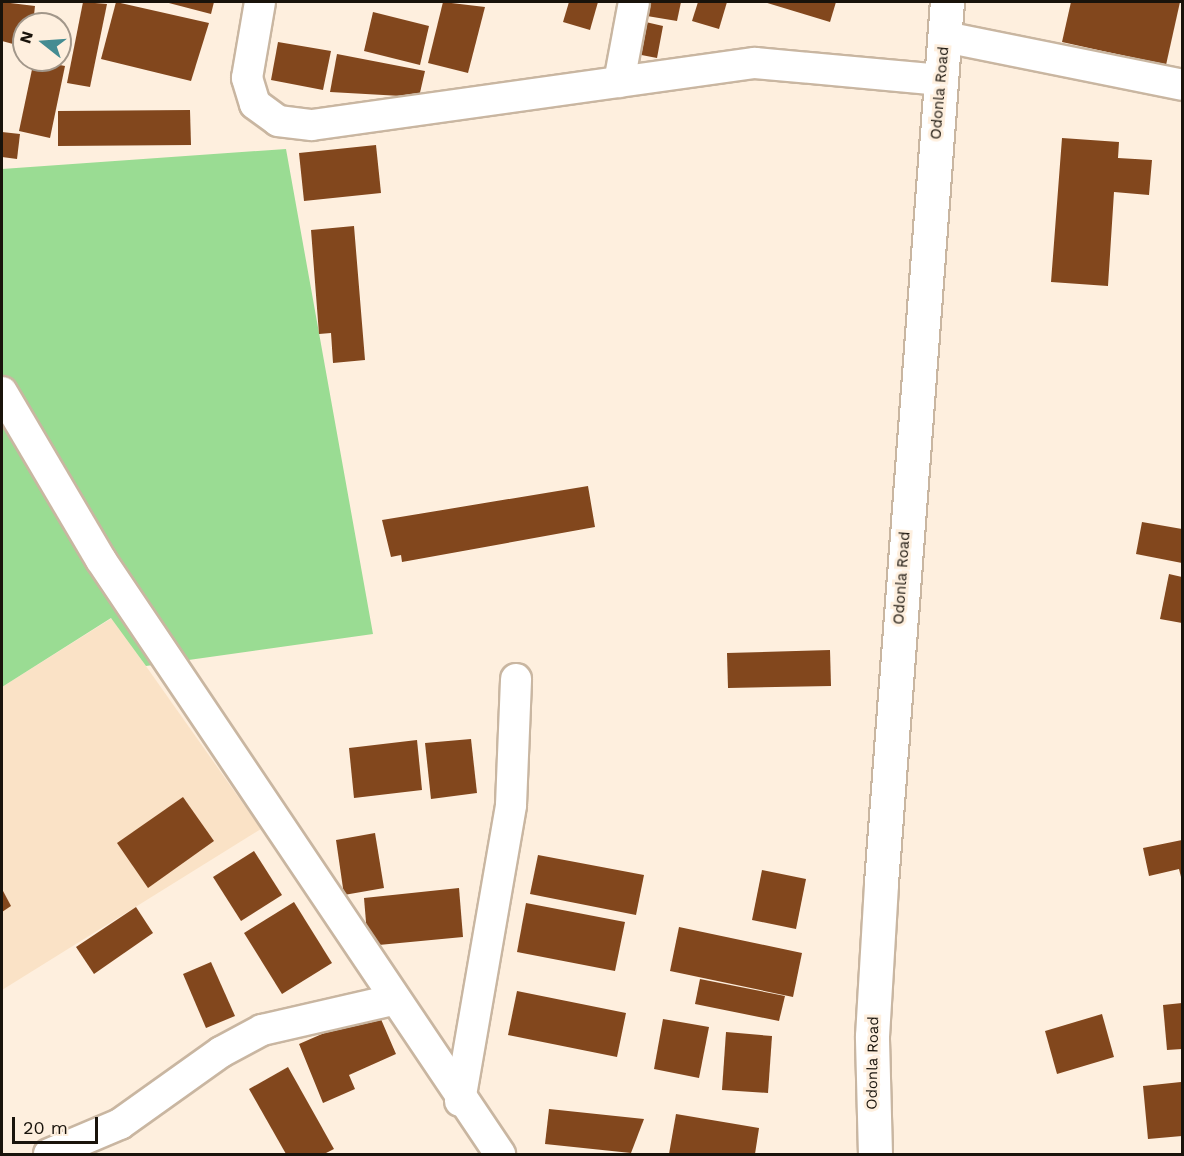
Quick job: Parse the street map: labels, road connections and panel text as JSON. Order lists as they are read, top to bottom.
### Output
{
  "streets": {
    "street": ["Odonla Road"]
  },
  "scale_bar": "20 m",
  "north": "left"
}
